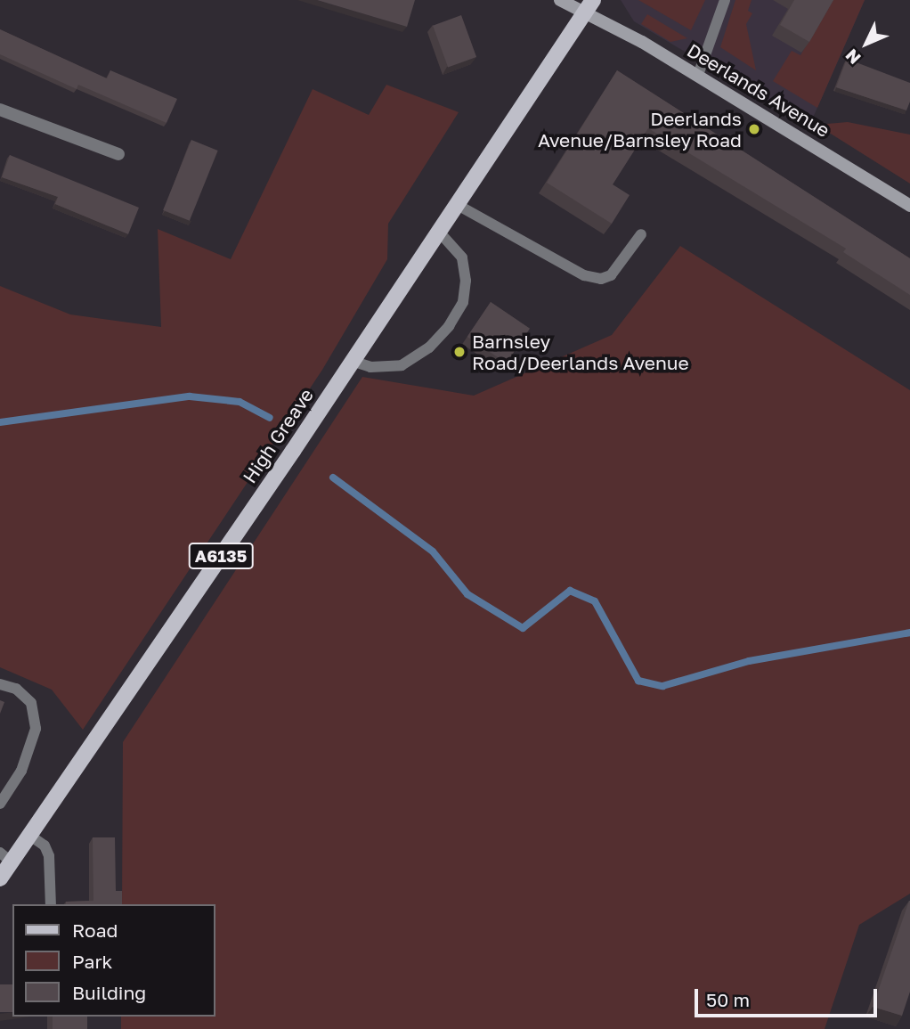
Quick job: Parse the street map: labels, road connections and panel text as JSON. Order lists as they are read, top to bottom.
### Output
{
  "streets": {
    "main road": ["High Greave", "A6135"],
    "street": ["Deerlands Avenue"]
  },
  "crossings": [
    ["Deerlands Avenue", "High Greave"]
  ],
  "places": ["Deerlands Avenue/Barnsley Road", "Barnsley Road/Deerlands Avenue"],
  "legend": ["Road", "Park", "Building"],
  "scale_bar": "50 m",
  "north": "bottom left"
}
